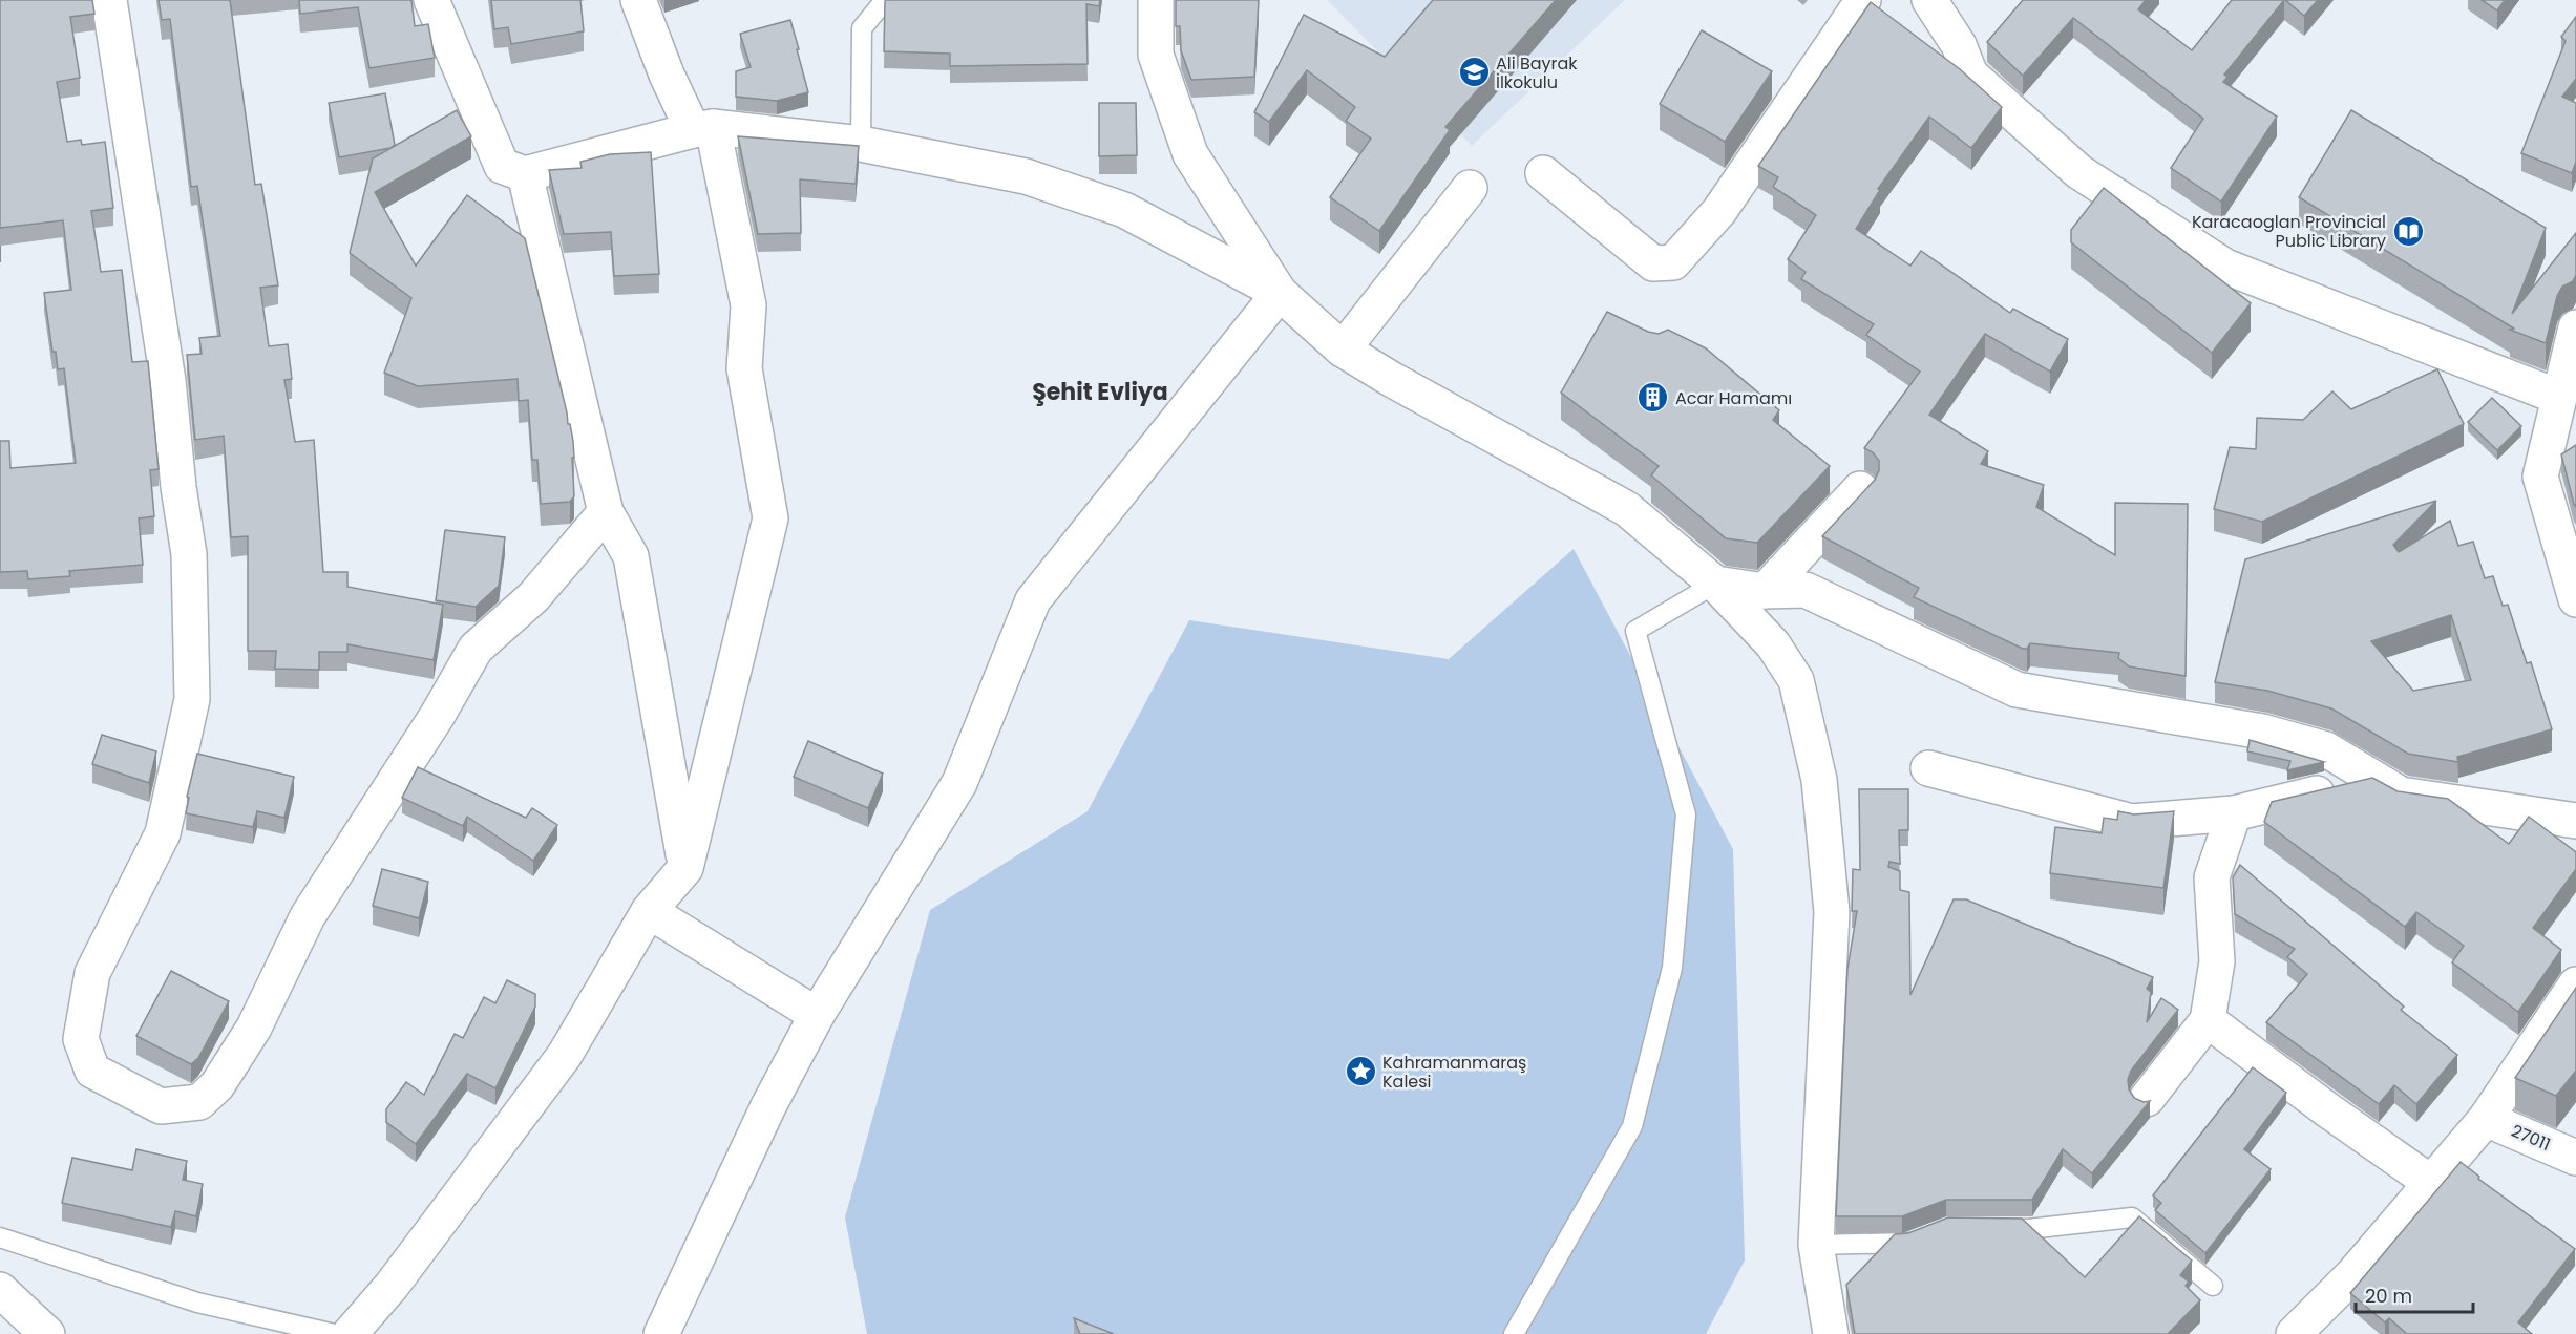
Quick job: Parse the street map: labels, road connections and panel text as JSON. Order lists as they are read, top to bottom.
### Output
{
  "streets": {
    "street": ["27011"]
  },
  "districts": ["Şehit Evliya"],
  "places": {
    "school or university": ["Ali Bayrak İlkokulu"],
    "library": ["Karacaoglan Provincial Public Library"],
    "building": ["Acar Hamamı"],
    "place": ["Kahramanmaraş Kalesi"]
  },
  "scale_bar": "20 m"
}
